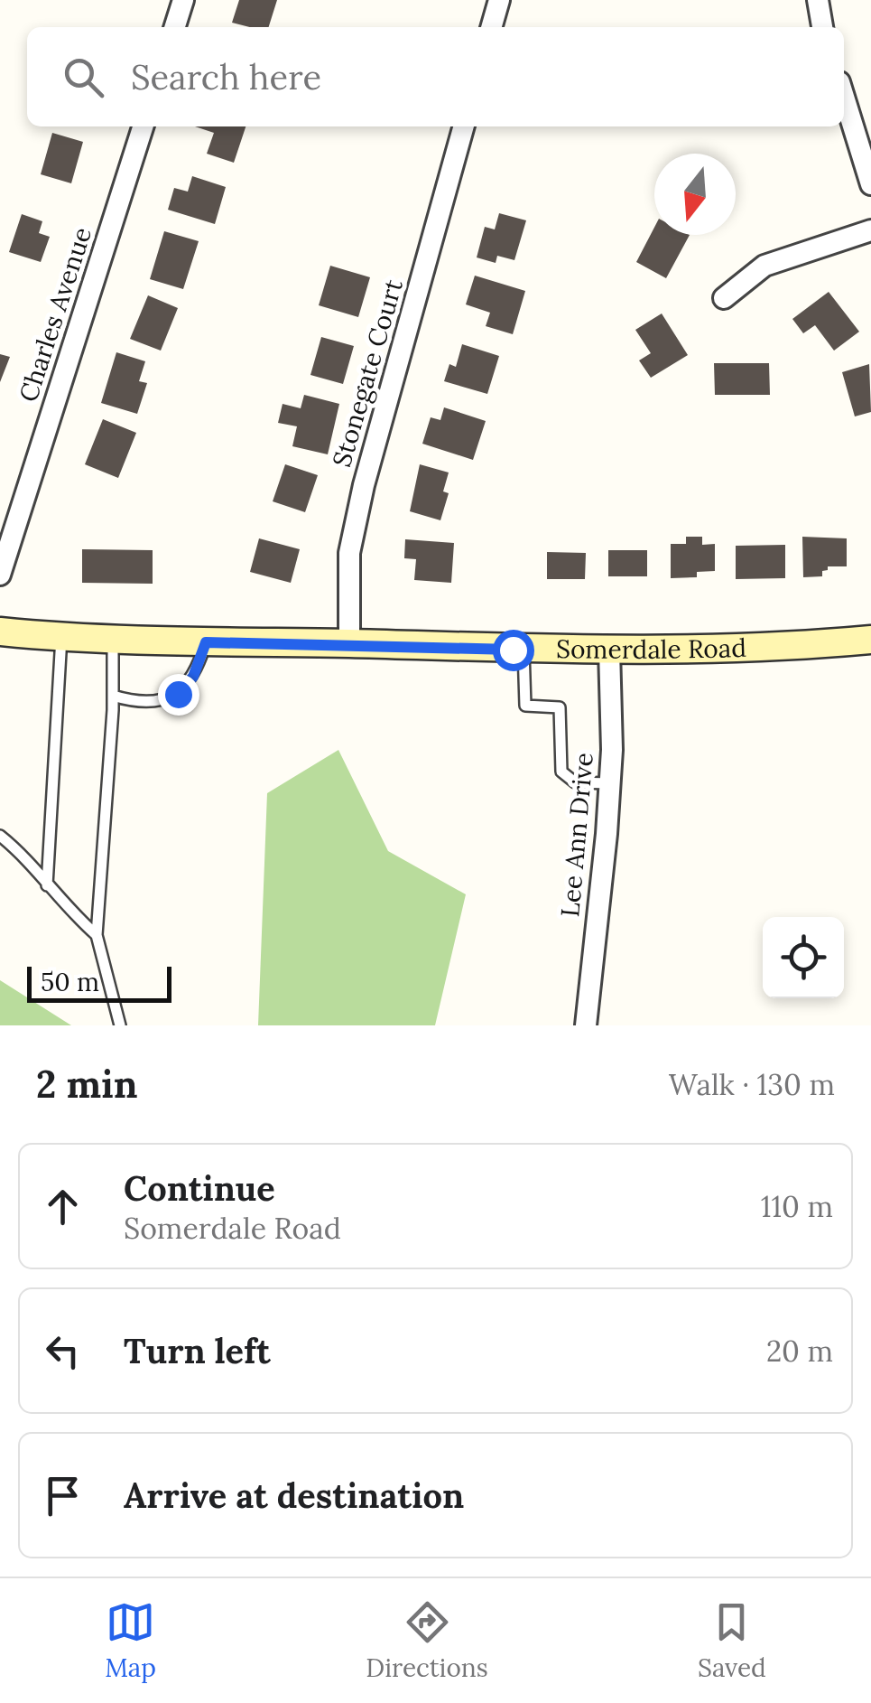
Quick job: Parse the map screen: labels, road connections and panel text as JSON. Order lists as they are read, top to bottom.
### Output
{
  "streets": {
    "main road": ["Somerdale Road"],
    "street": ["Charles Avenue", "Stonegate Court", "Lee Ann Drive"]
  },
  "crossings": [
    ["Stonegate Court", "Somerdale Road"],
    ["Somerdale Road", "Lee Ann Drive"]
  ],
  "scale_bar": "50 m",
  "north": "bottom",
  "page": {
    "search": "Search here",
    "scale": "50 m",
    "heading": ["2 min", "Walk · 130 m"],
    "list": [
      ["Continue", "Somerdale Road", "110 m"],
      ["Turn left", "20 m"],
      "Arrive at destination"
    ],
    "nav": ["Map", "Directions", "Saved"]
  }
}
